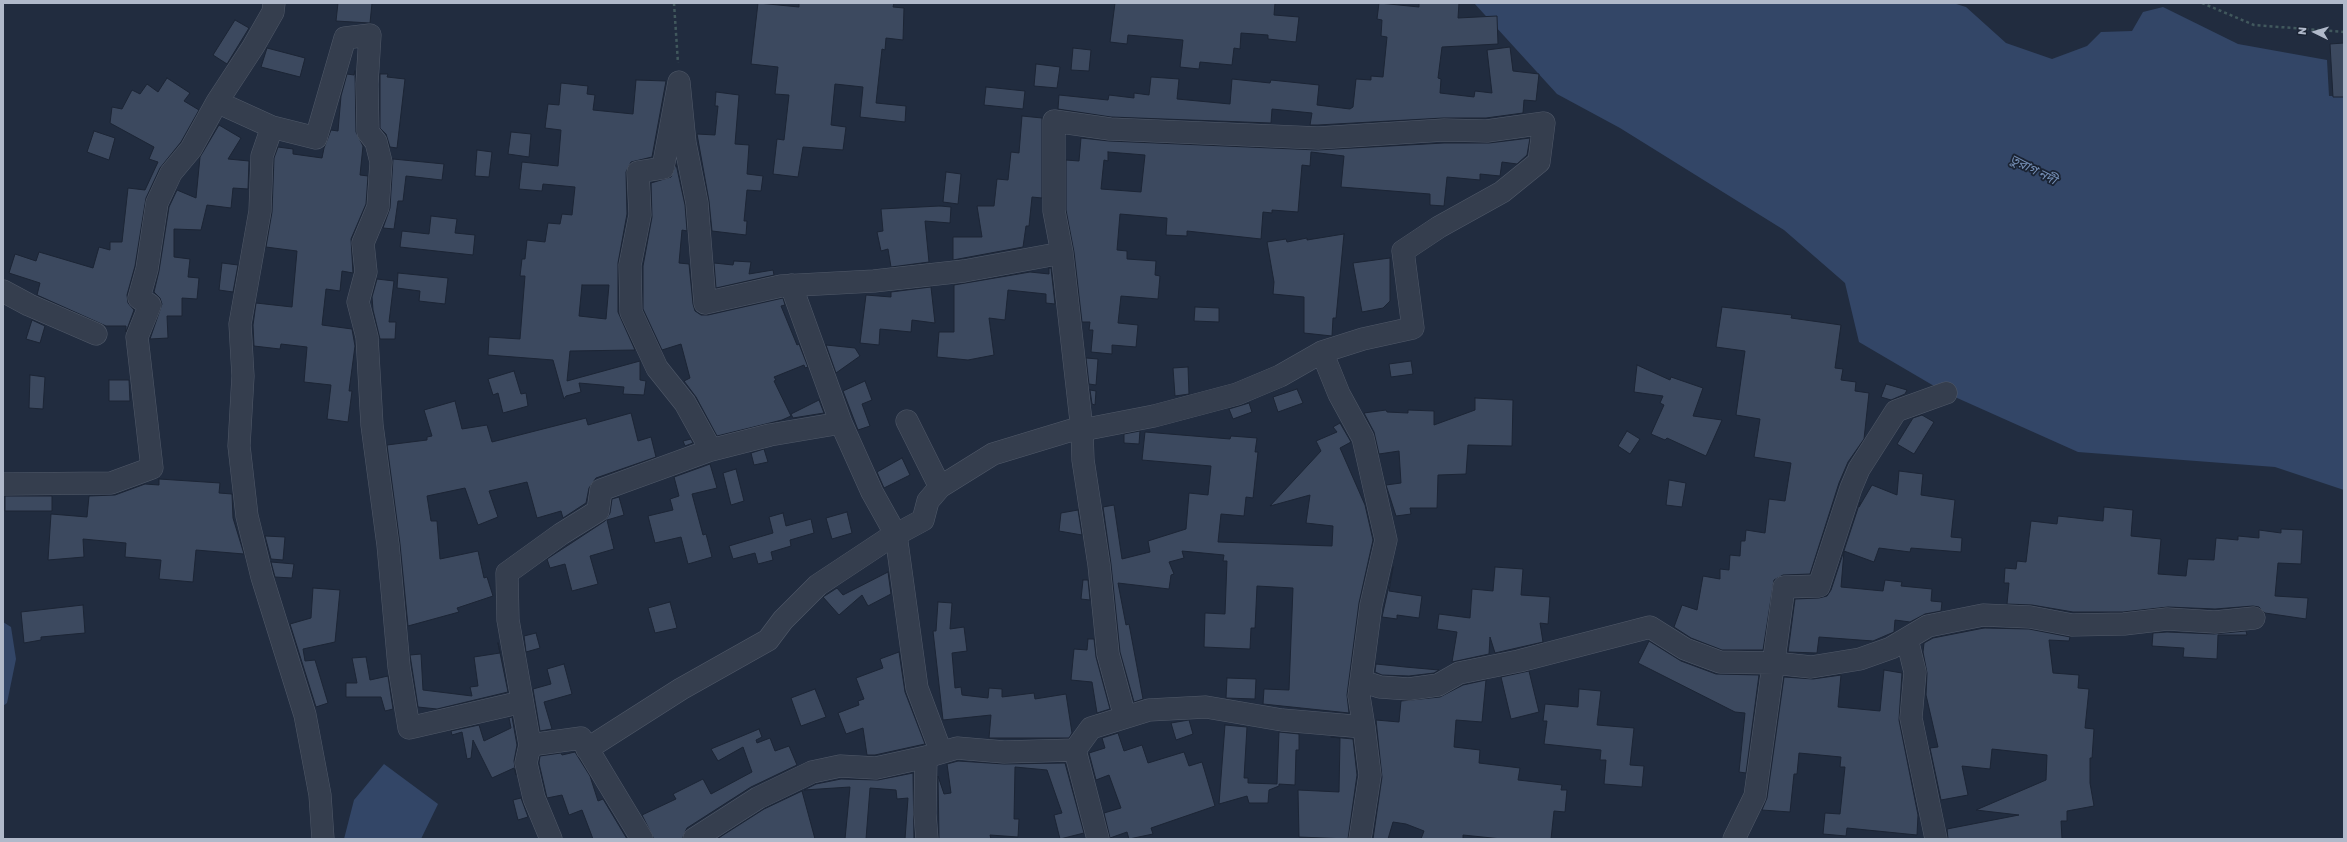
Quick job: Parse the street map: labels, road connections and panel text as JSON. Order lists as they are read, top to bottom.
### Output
{
  "water": ["তুরাগ নদী"],
  "north": "left"
}
